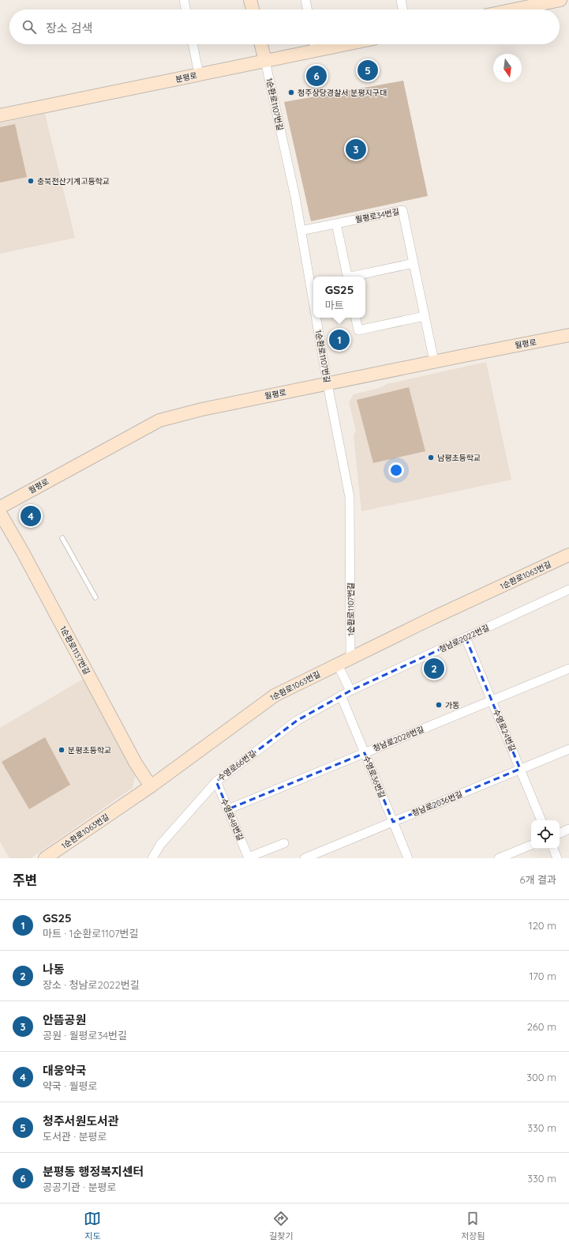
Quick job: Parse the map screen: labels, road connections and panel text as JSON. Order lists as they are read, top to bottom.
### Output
{
  "streets": {
    "street": [
      "분평로",
      "1순환로1107번길",
      "월평로34번길",
      "월평로",
      "1순환로1063번길",
      "청남로2022번길",
      "1순환로1137번길",
      "수영로24번길",
      "청남로2028번길",
      "수영로66번길",
      "수영로36번길",
      "청남로2036번길",
      "수영로48번길"
    ]
  },
  "crossings": [
    ["분평로", "1순환로1107번길"],
    ["1순환로1107번길", "월평로34번길"],
    ["1순환로1107번길", "월평로"],
    ["1순환로1107번길", "1순환로1063번길"],
    ["월평로34번길", "월평로"],
    ["1순환로1063번길", "1순환로1137번길"],
    ["청남로2022번길", "수영로24번길"],
    ["청남로2022번길", "수영로66번길"],
    ["청남로2022번길", "수영로36번길"],
    ["수영로24번길", "청남로2028번길"],
    ["수영로24번길", "청남로2036번길"],
    ["청남로2028번길", "수영로36번길"],
    ["청남로2028번길", "수영로48번길"],
    ["수영로66번길", "수영로36번길"],
    ["수영로66번길", "수영로48번길"],
    ["수영로36번길", "청남로2036번길"]
  ],
  "places": [
    "청주상당경찰서 분평지구대",
    "충북전산기계고등학교",
    "남평초등학교",
    "가동",
    "분평초등학교"
  ],
  "north": "bottom",
  "page": {
    "search": "장소 검색",
    "pins": [
      "5",
      "6",
      "3",
      "1",
      "4",
      "2"
    ],
    "popup": ["GS25", "마트"],
    "heading": ["주변", "6개 결과"],
    "list": [
      {
        "mark": "1",
        "name": "GS25",
        "note": "마트 · 1순환로1107번길",
        "value": "120 m"
      },
      {
        "mark": "2",
        "name": "나동",
        "note": "장소 · 청남로2022번길",
        "value": "170 m"
      },
      {
        "mark": "3",
        "name": "안뜸공원",
        "note": "공원 · 월평로34번길",
        "value": "260 m"
      },
      {
        "mark": "4",
        "name": "대웅약국",
        "note": "약국 · 월평로",
        "value": "300 m"
      },
      {
        "mark": "5",
        "name": "청주서원도서관",
        "note": "도서관 · 분평로",
        "value": "330 m"
      },
      {
        "mark": "6",
        "name": "분평동 행정복지센터",
        "note": "공공기관 · 분평로",
        "value": "330 m"
      }
    ],
    "nav": ["지도", "길찾기", "저장됨"]
  }
}
